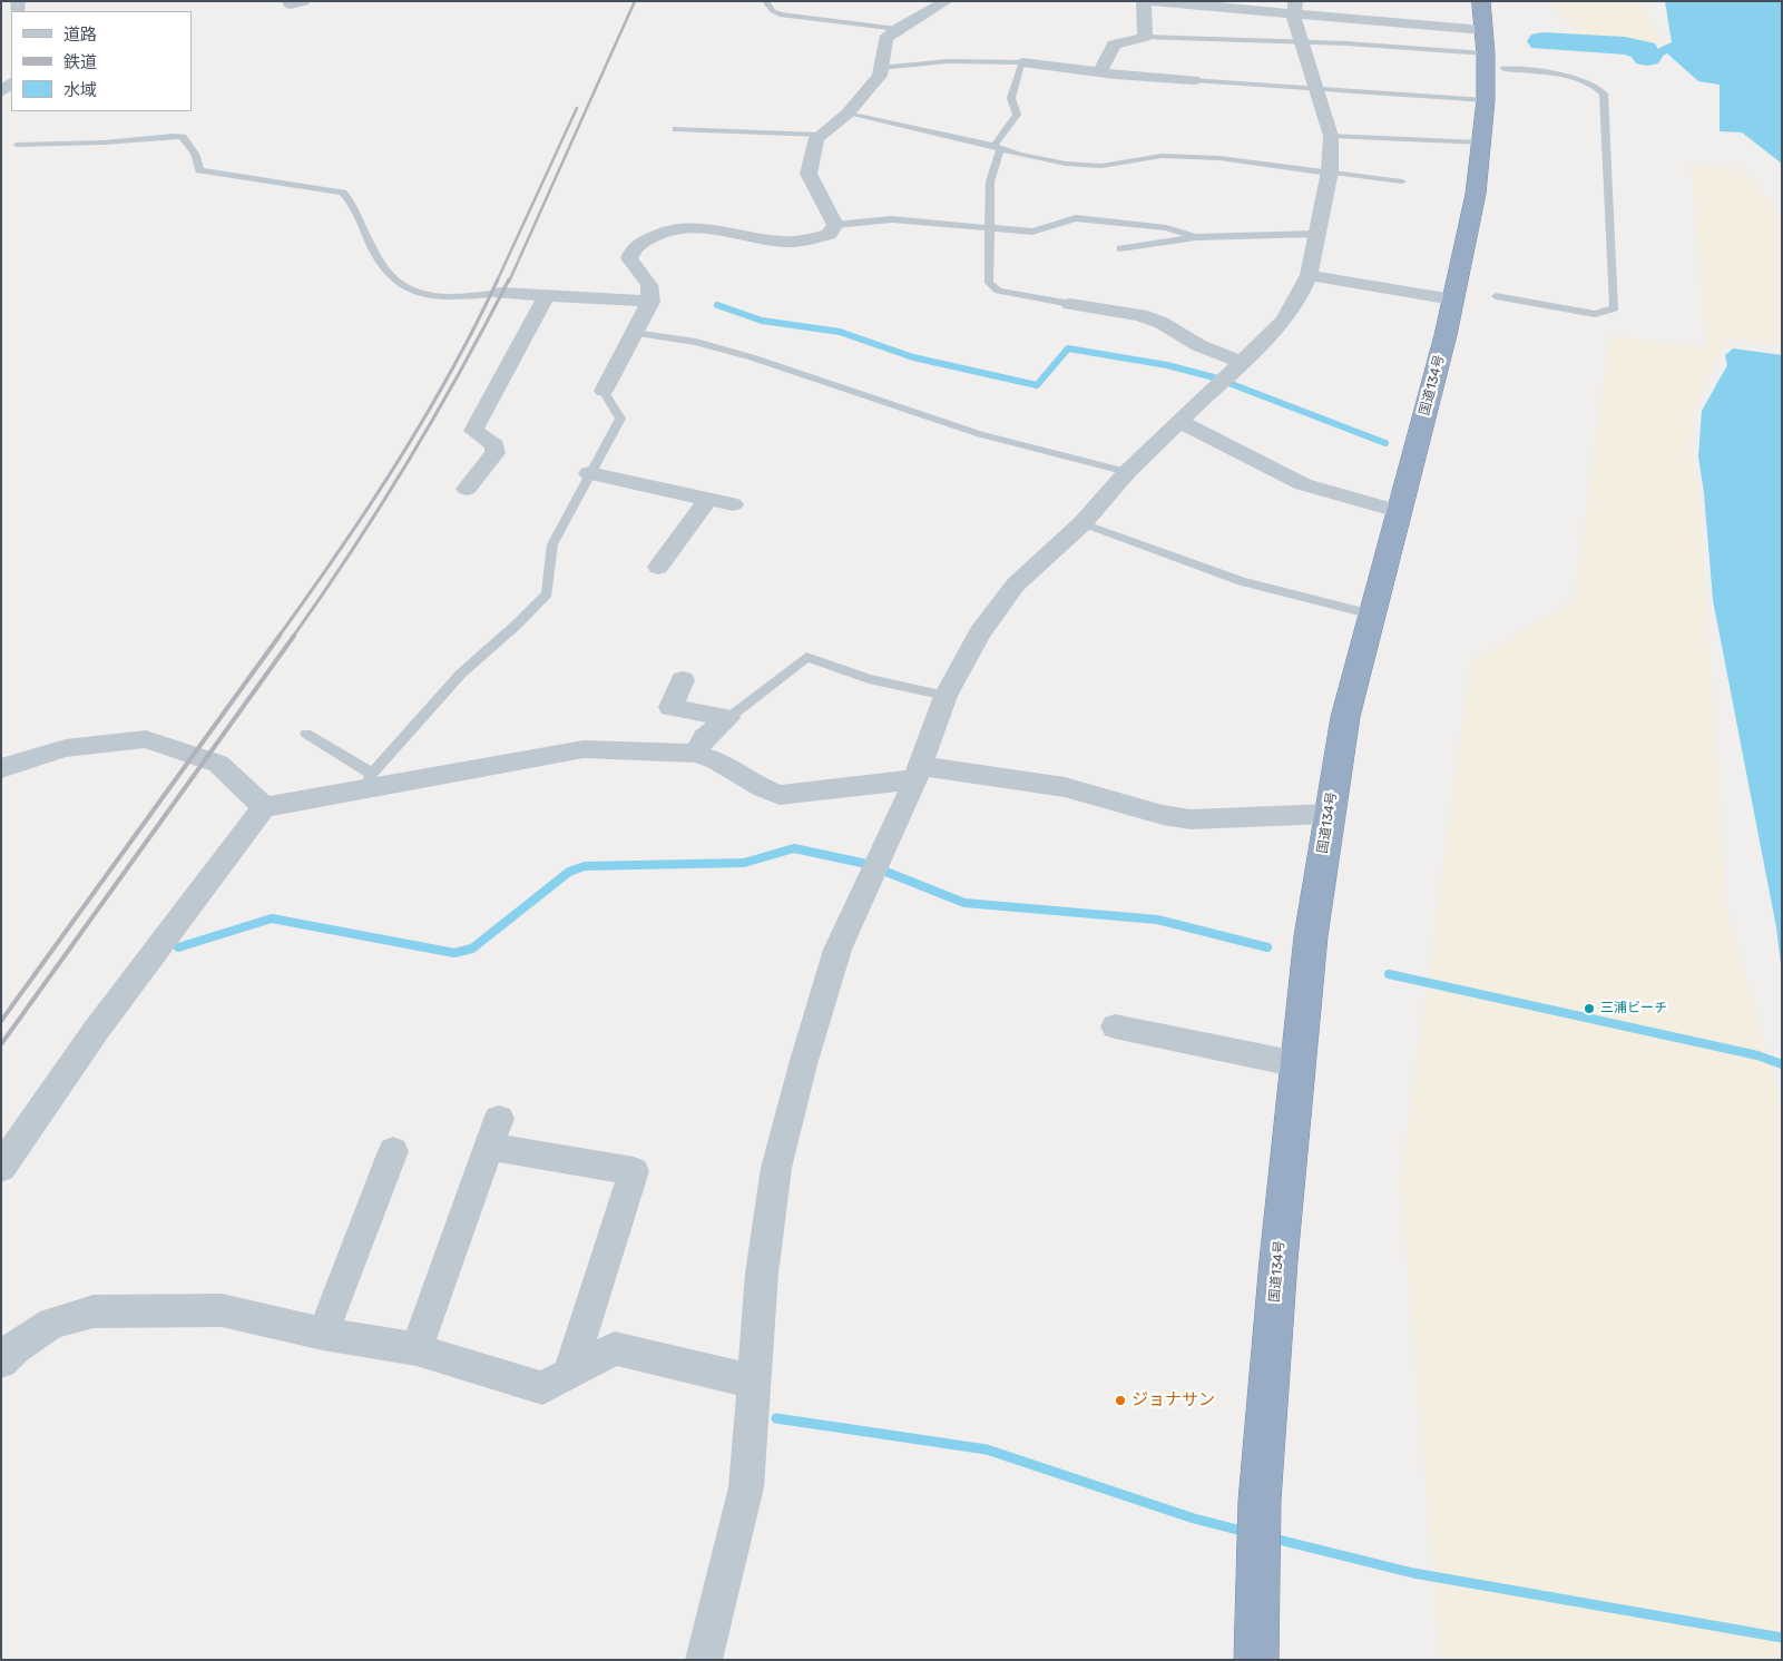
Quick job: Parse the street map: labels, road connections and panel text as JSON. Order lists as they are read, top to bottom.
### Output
{
  "streets": {
    "highway": ["国道134号"]
  },
  "places": ["三浦ビーチ", "ジョナサン"],
  "legend": ["道路", "鉄道", "水域"]
}
